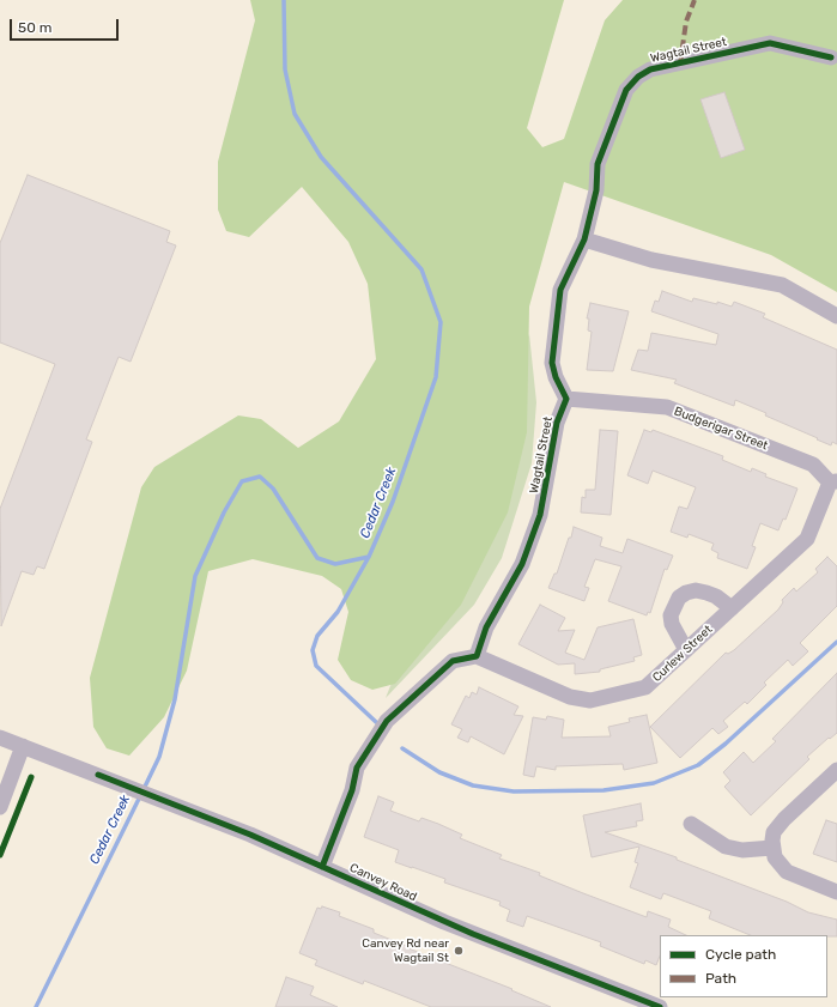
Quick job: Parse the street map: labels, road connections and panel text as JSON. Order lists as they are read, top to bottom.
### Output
{
  "streets": {
    "street": [
      "Wagtail Street",
      "Budgerigar Street",
      "Curlew Street",
      "Canvey Road"
    ]
  },
  "crossings": [
    ["Wagtail Street", "Budgerigar Street"],
    ["Wagtail Street", "Curlew Street"],
    ["Budgerigar Street", "Curlew Street"]
  ],
  "water": ["Cedar Creek"],
  "places": ["Canvey Rd near Wagtail St"],
  "legend": ["Cycle path", "Path"],
  "scale_bar": "50 m"
}
